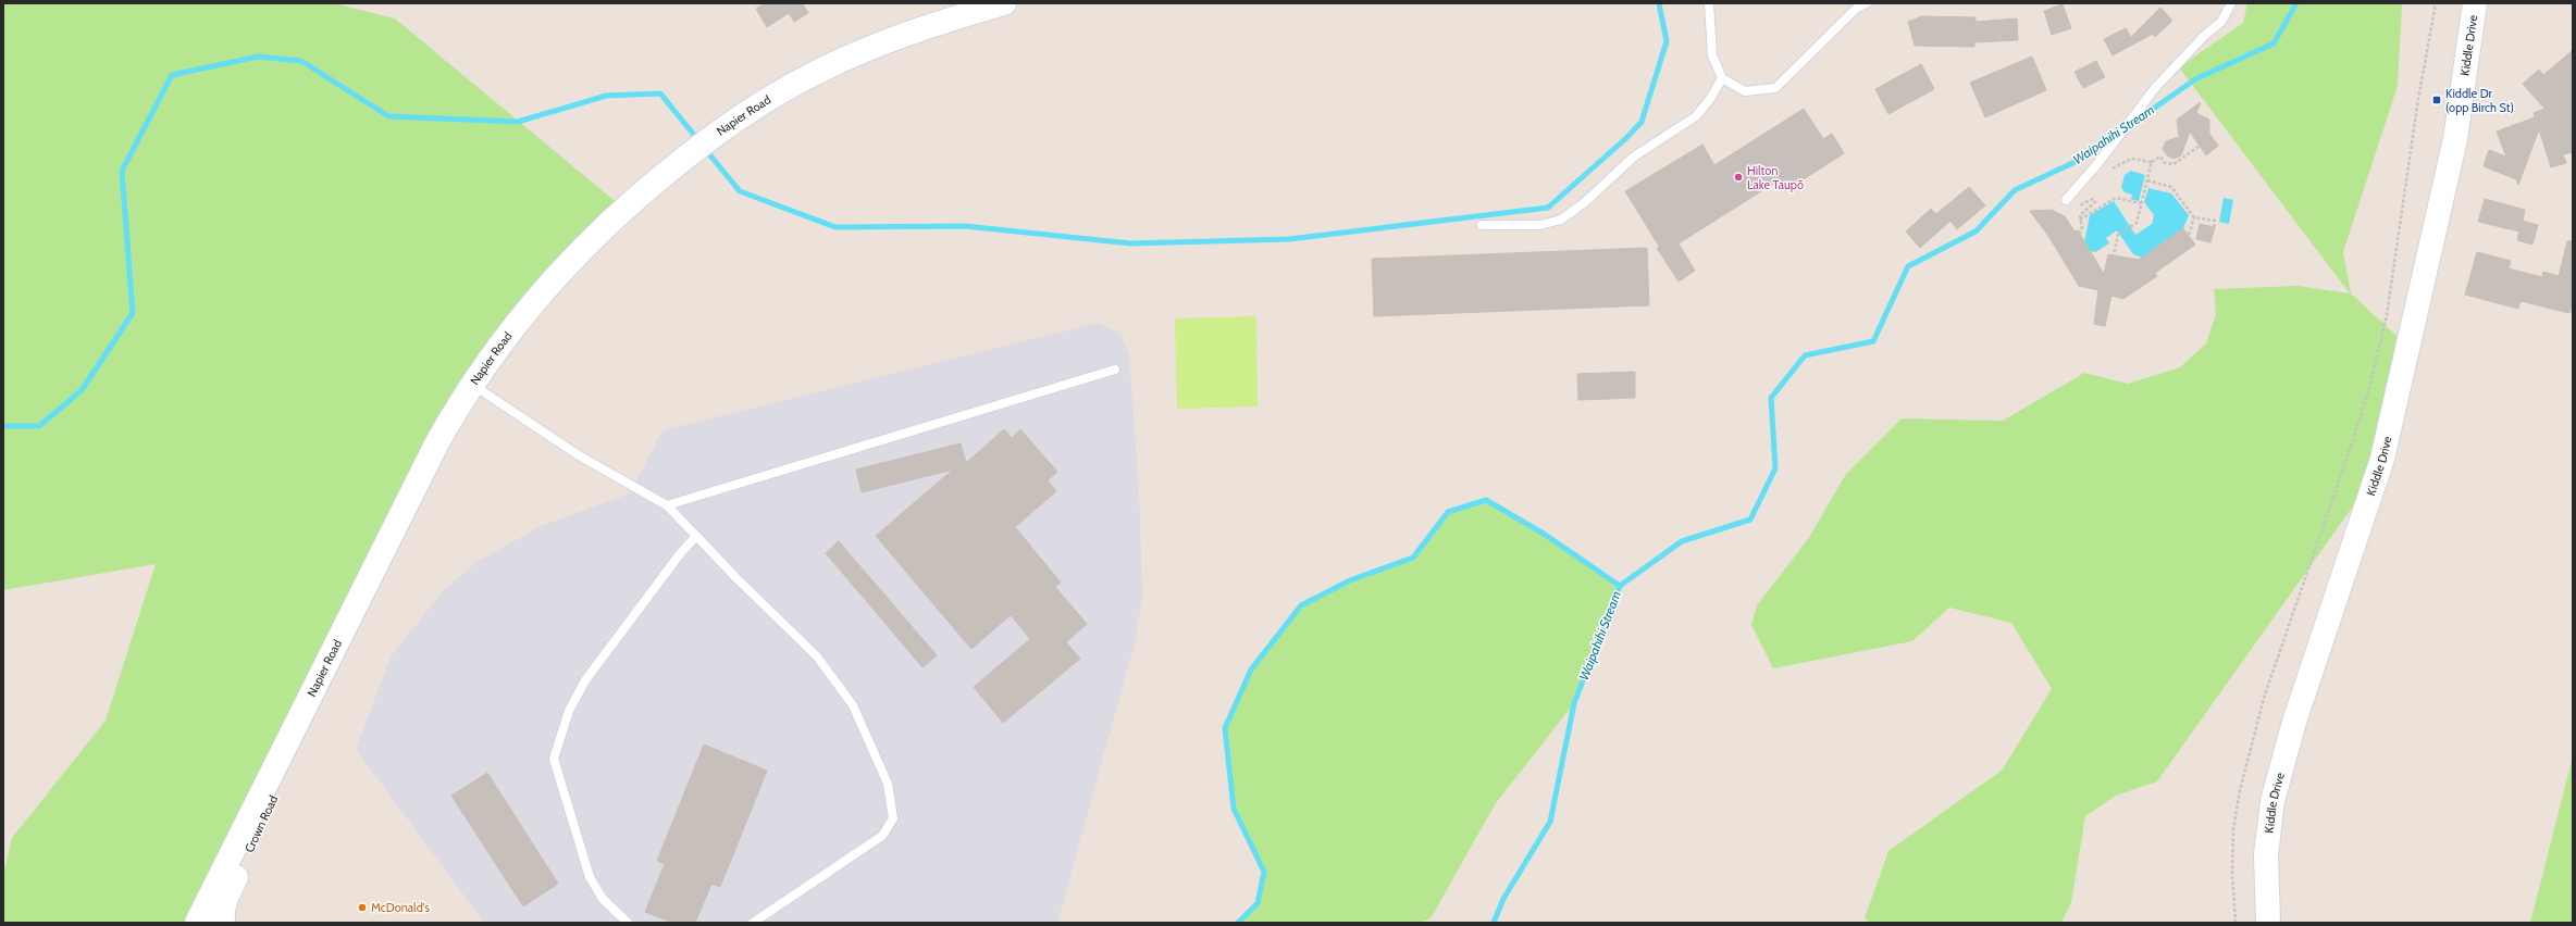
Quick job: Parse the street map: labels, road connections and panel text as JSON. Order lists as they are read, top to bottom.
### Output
{
  "streets": {
    "main road": ["Kiddle Drive", "Napier Road", "Crown Road"]
  },
  "crossings": [
    ["Napier Road", "Crown Road"]
  ],
  "water": ["Waipahihi Stream"],
  "places": {
    "transit": ["Kiddle Dr (opp Birch St)"],
    "other": ["Hilton Lake Taupō", "McDonald's"]
  }
}
